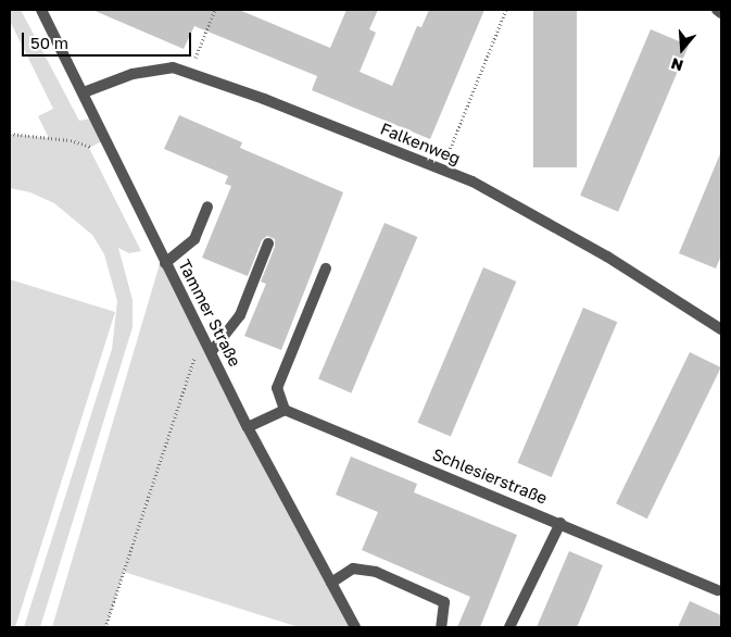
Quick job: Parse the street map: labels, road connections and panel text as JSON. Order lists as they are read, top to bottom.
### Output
{
  "streets": {
    "street": ["Falkenweg", "Tammer Straße", "Schlesierstraße"]
  },
  "crossings": [
    ["Falkenweg", "Tammer Straße"]
  ],
  "scale_bar": "50 m",
  "north": "bottom"
}
